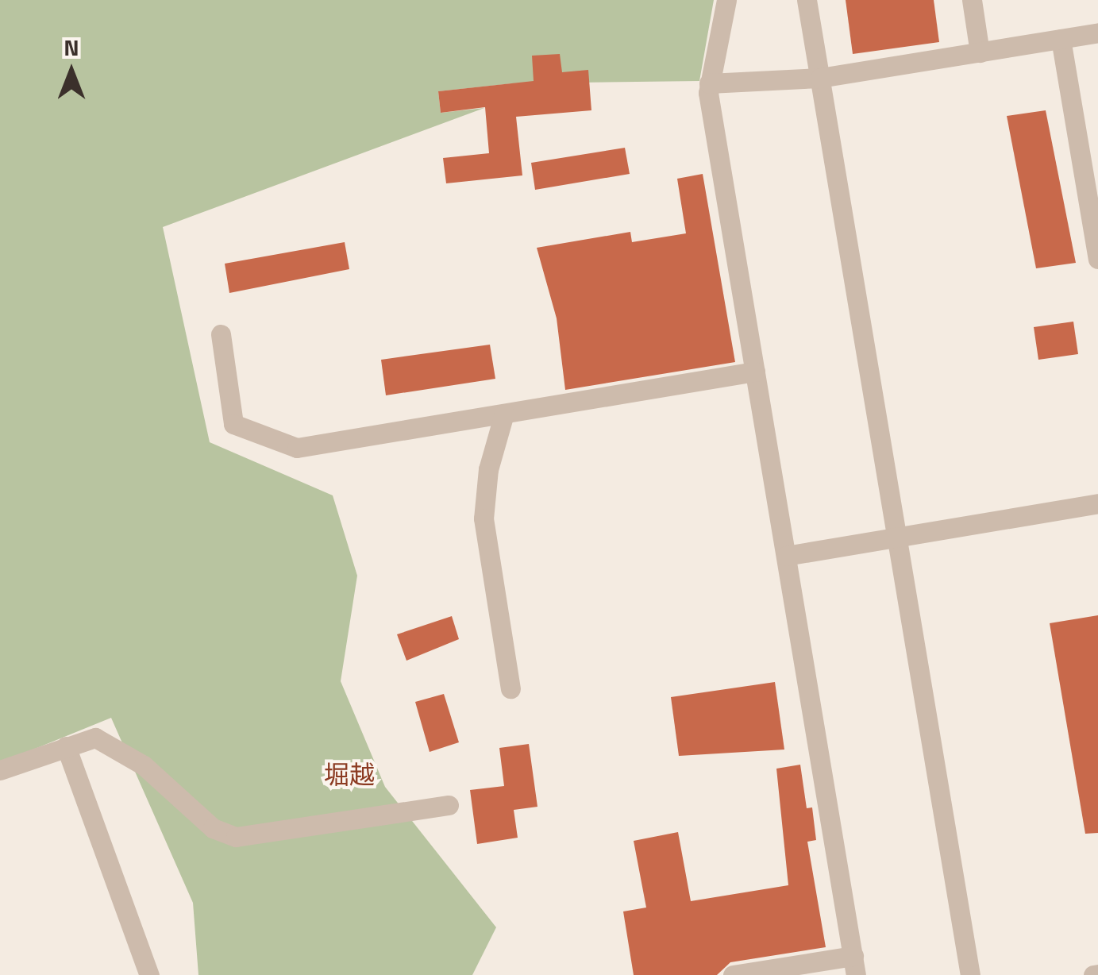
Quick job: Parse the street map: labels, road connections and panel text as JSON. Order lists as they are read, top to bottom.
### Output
{
  "districts": ["堀越"],
  "north": "top"
}
